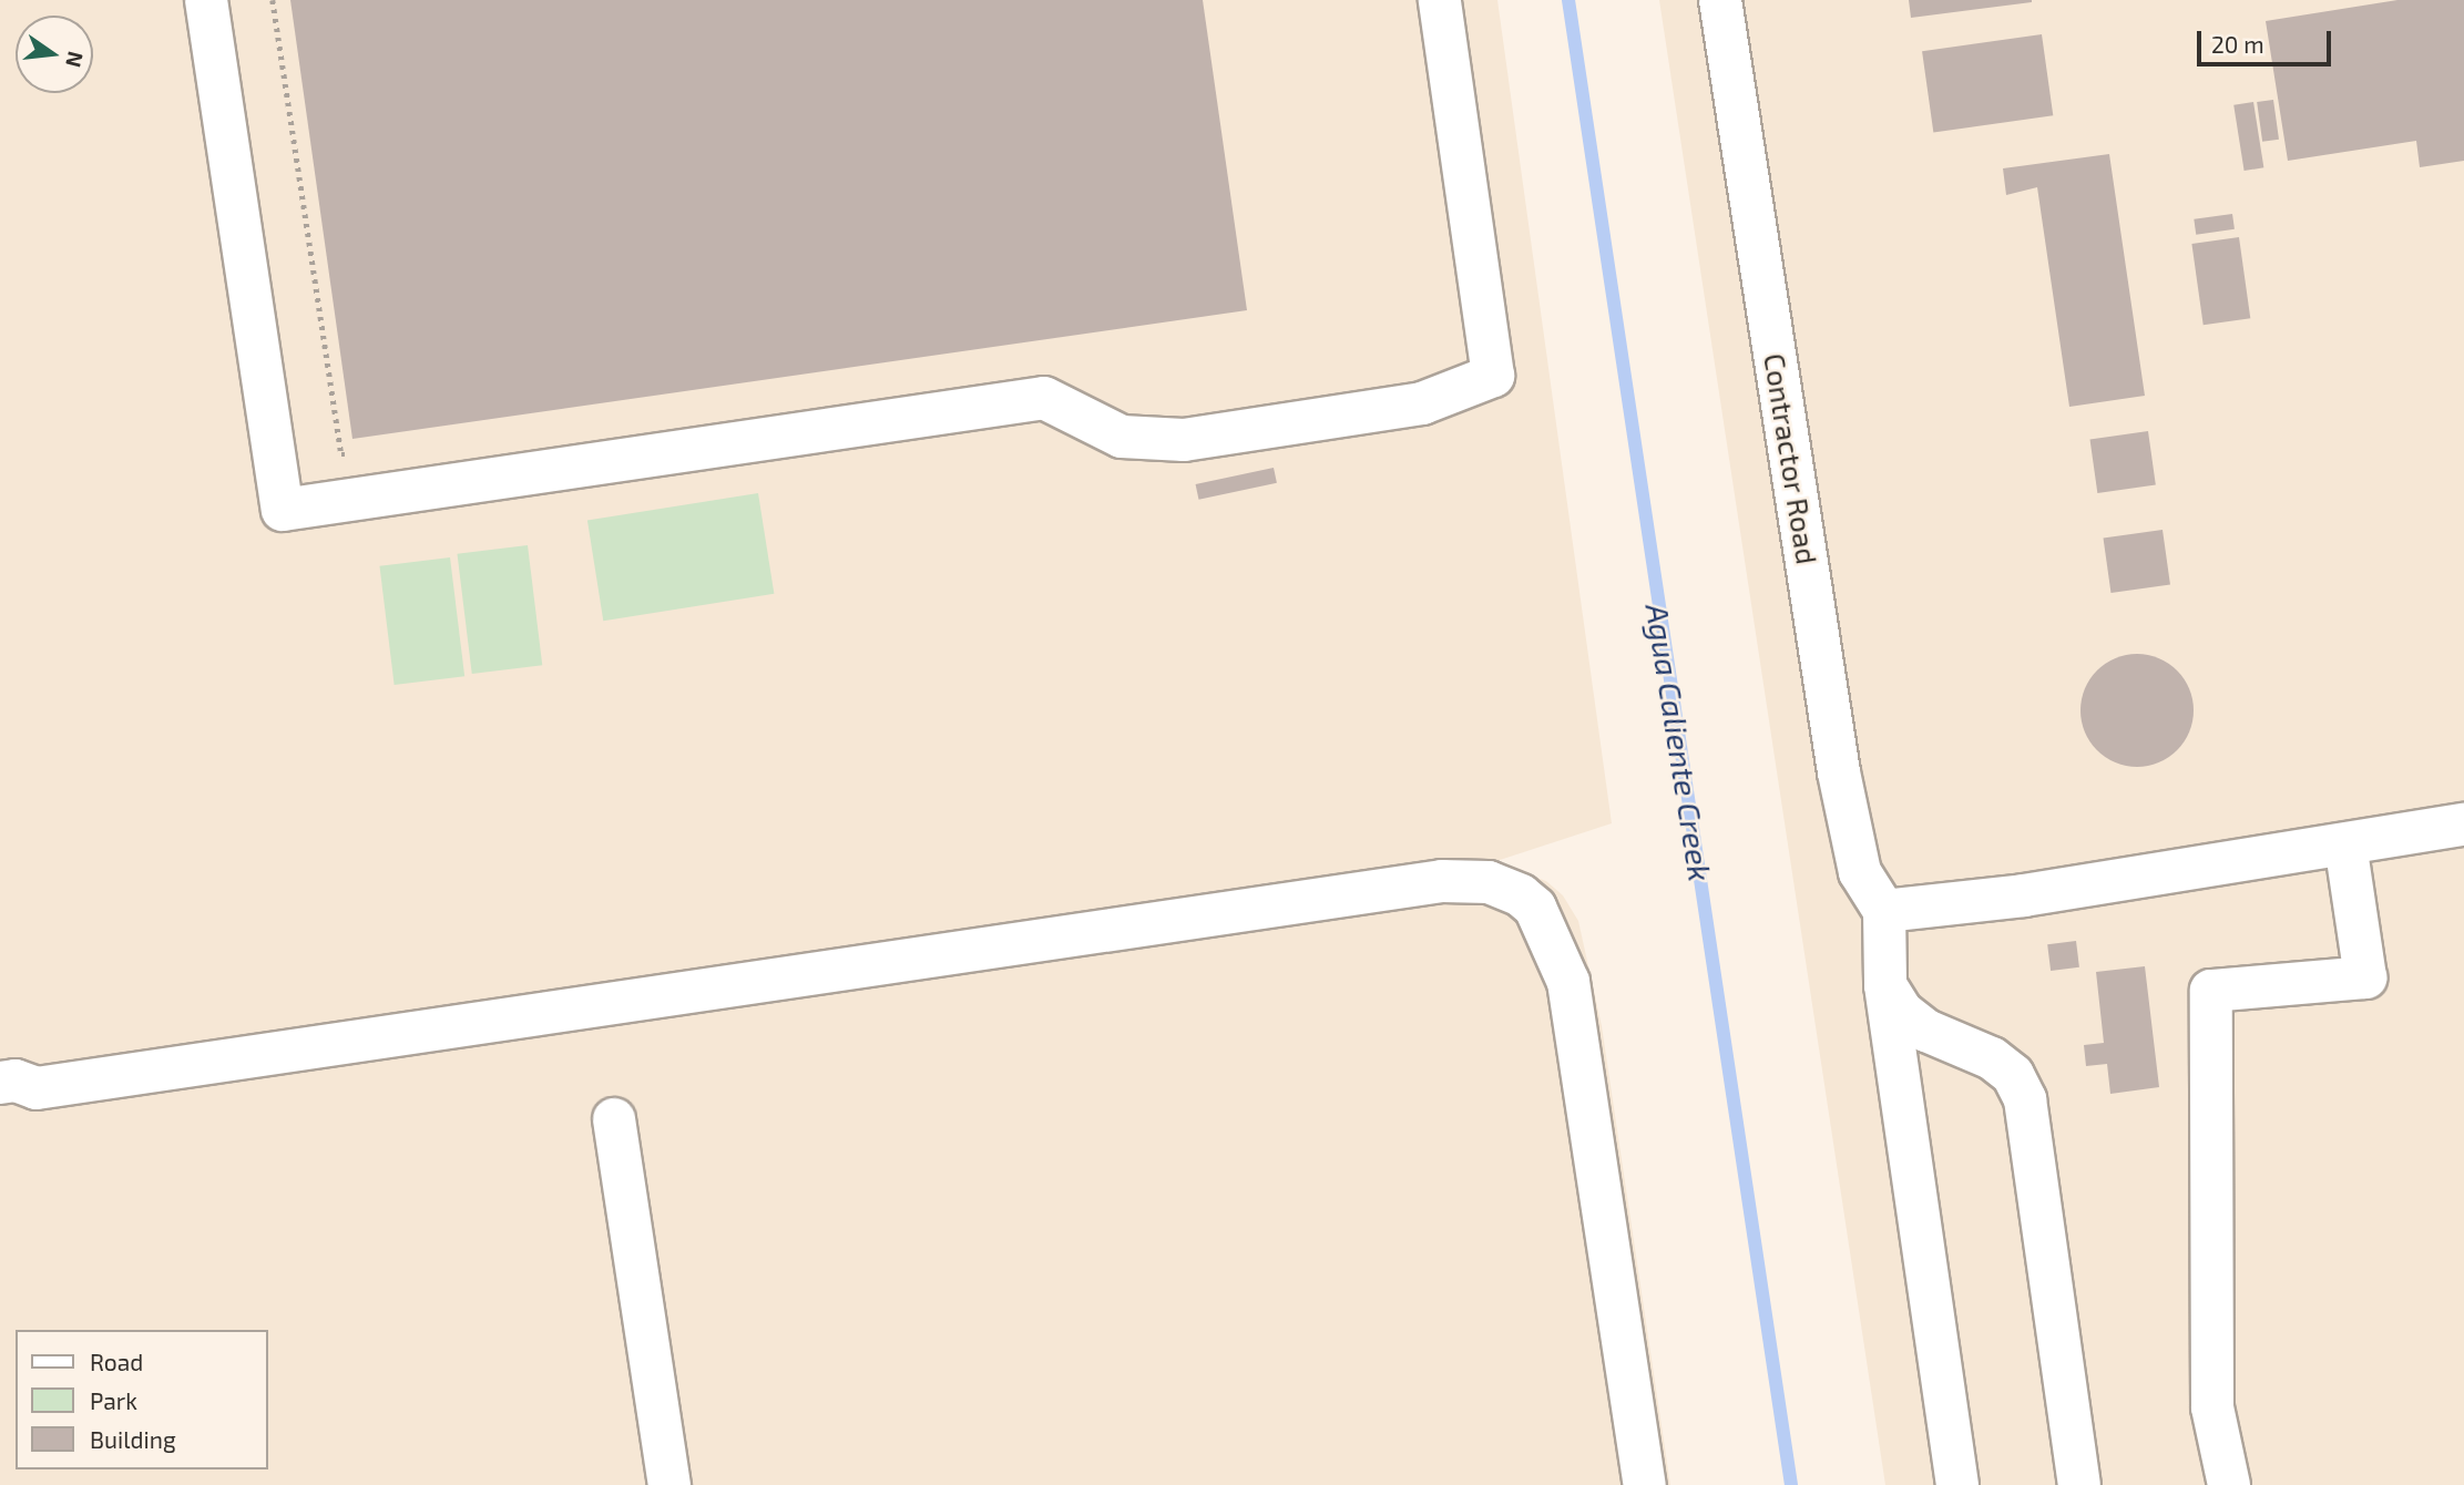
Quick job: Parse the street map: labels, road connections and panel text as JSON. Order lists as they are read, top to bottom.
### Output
{
  "streets": {
    "lane": ["Contractor Road"]
  },
  "water": ["Agua Caliente Creek"],
  "legend": ["Road", "Park", "Building"],
  "scale_bar": "20 m",
  "north": "right"
}
